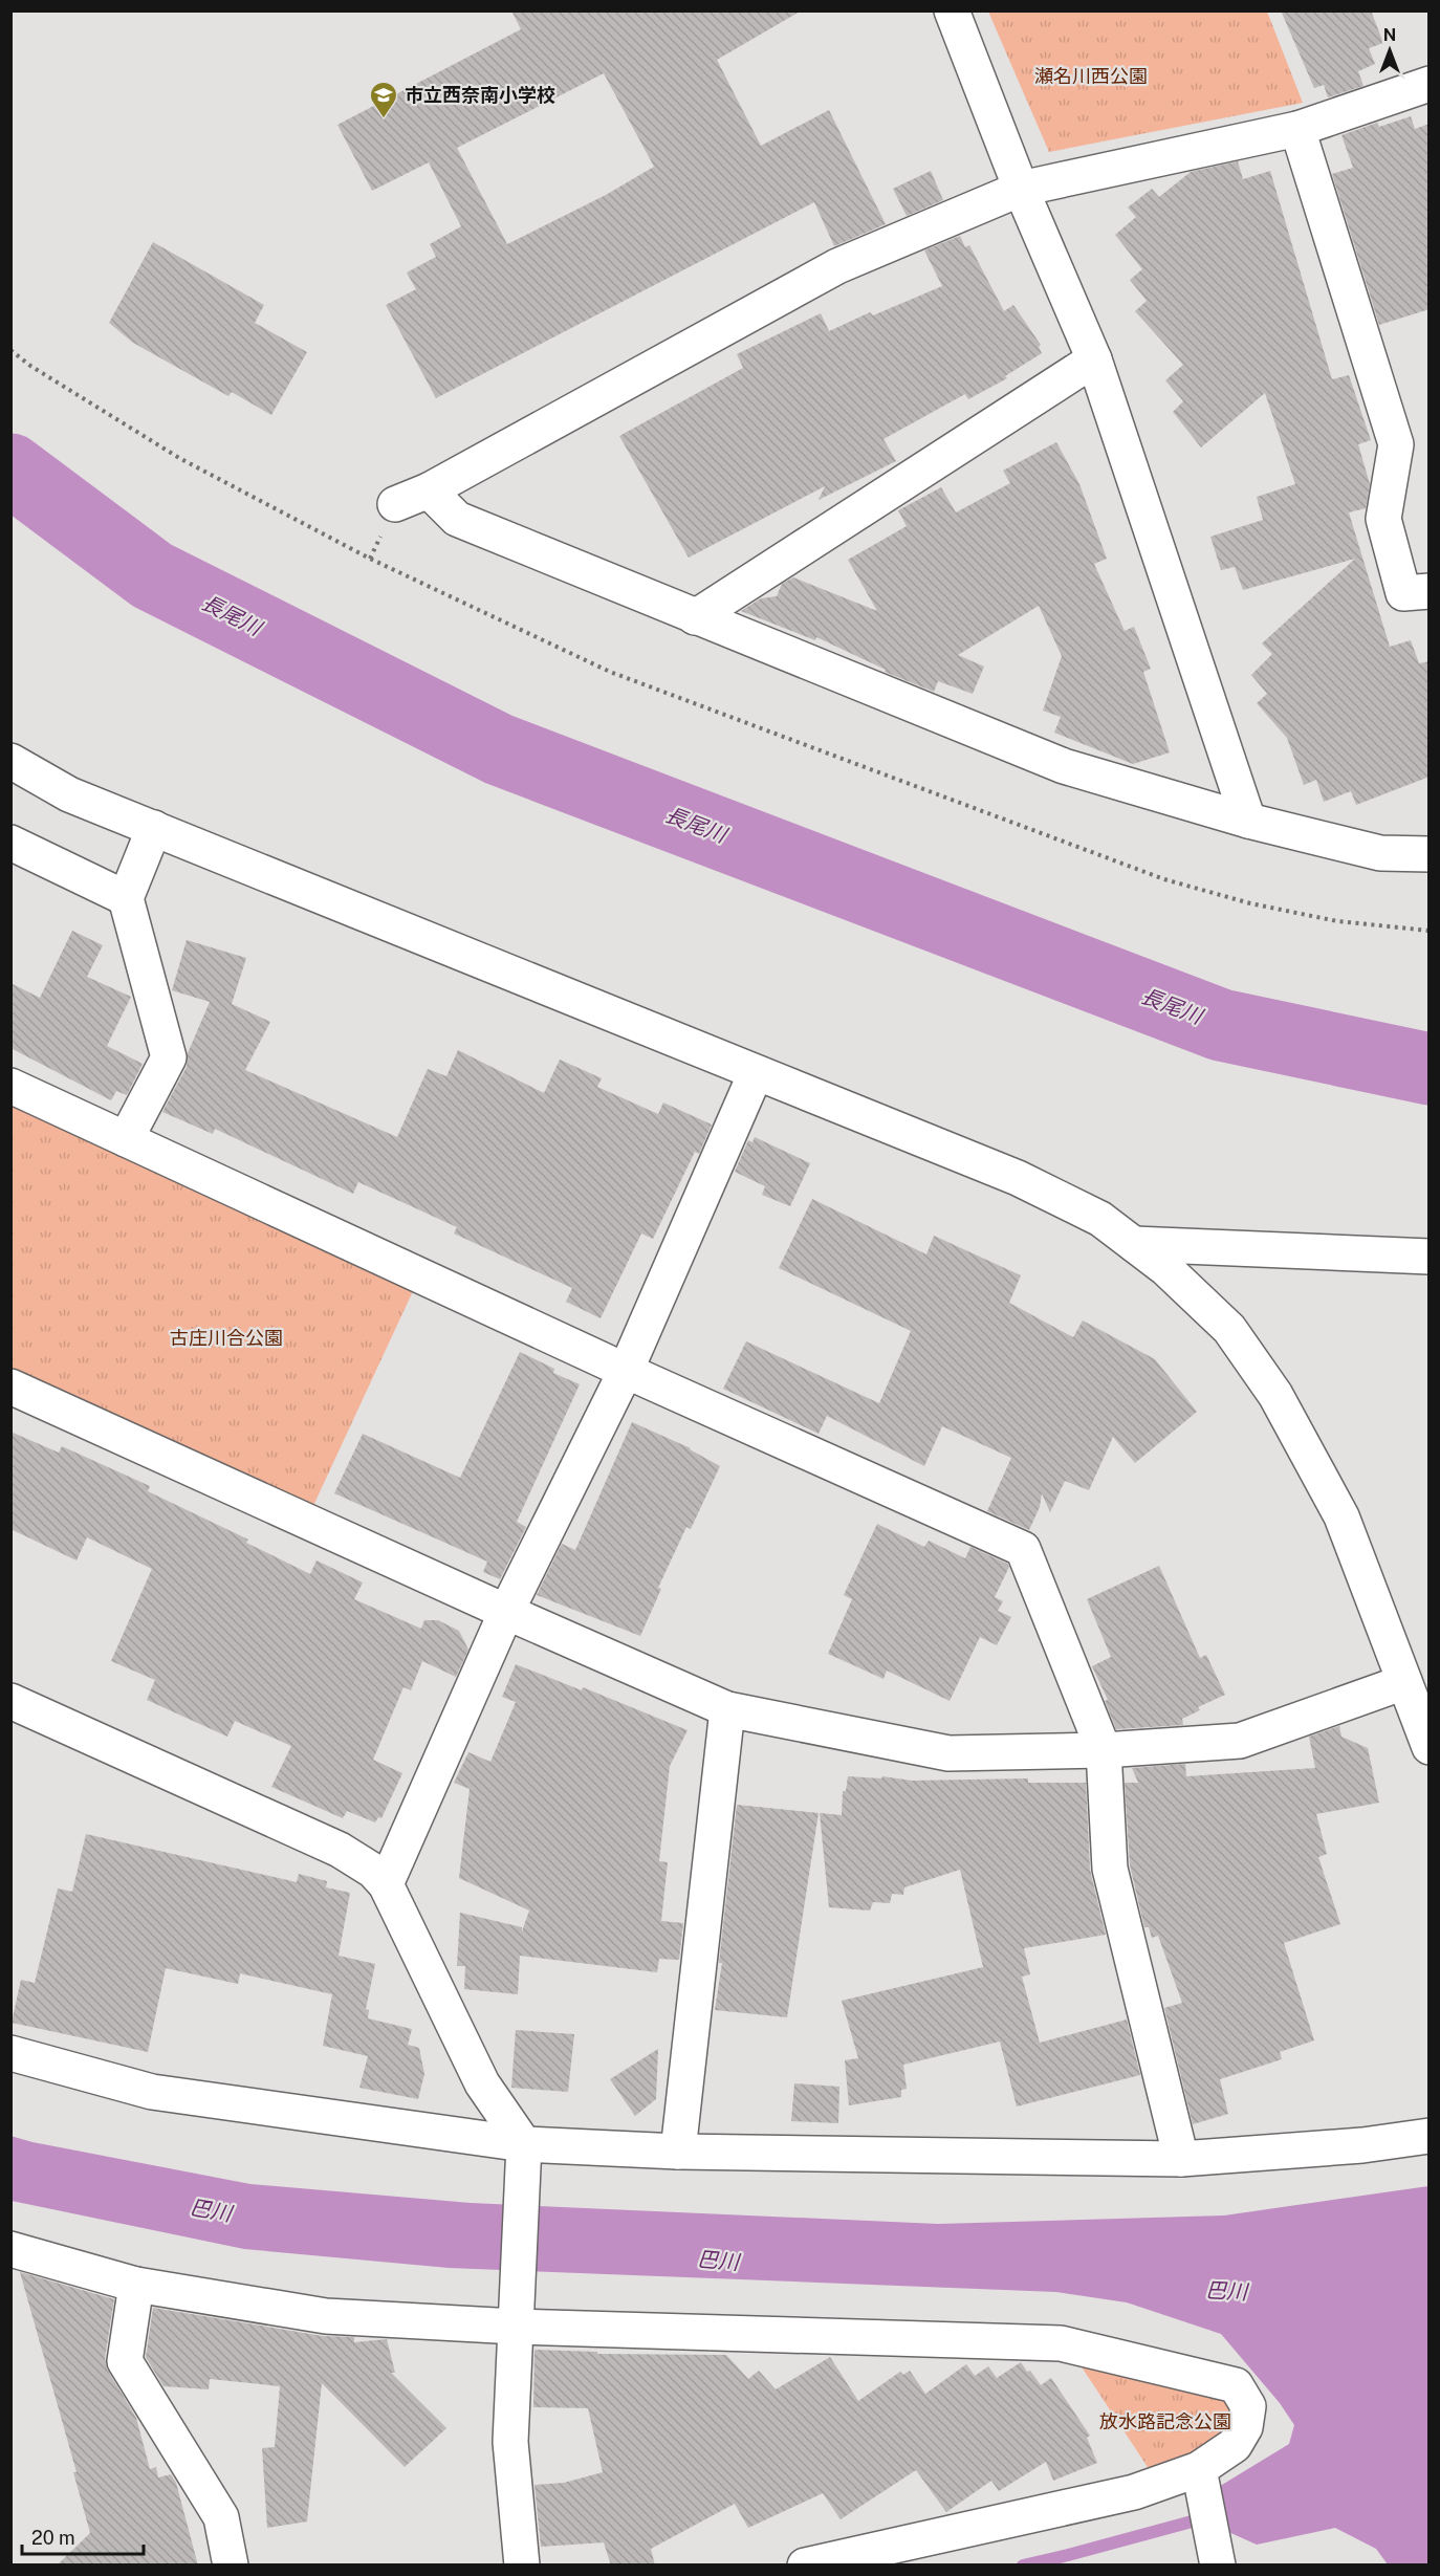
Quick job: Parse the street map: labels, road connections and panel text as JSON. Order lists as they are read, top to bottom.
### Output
{
  "water": ["長尾川", "巴川"],
  "parks": ["瀬名川西公園", "古庄川合公園", "放水路記念公園"],
  "places": {
    "school or university": ["市立西奈南小学校"]
  },
  "scale_bar": "20 m",
  "north": "top"
}
